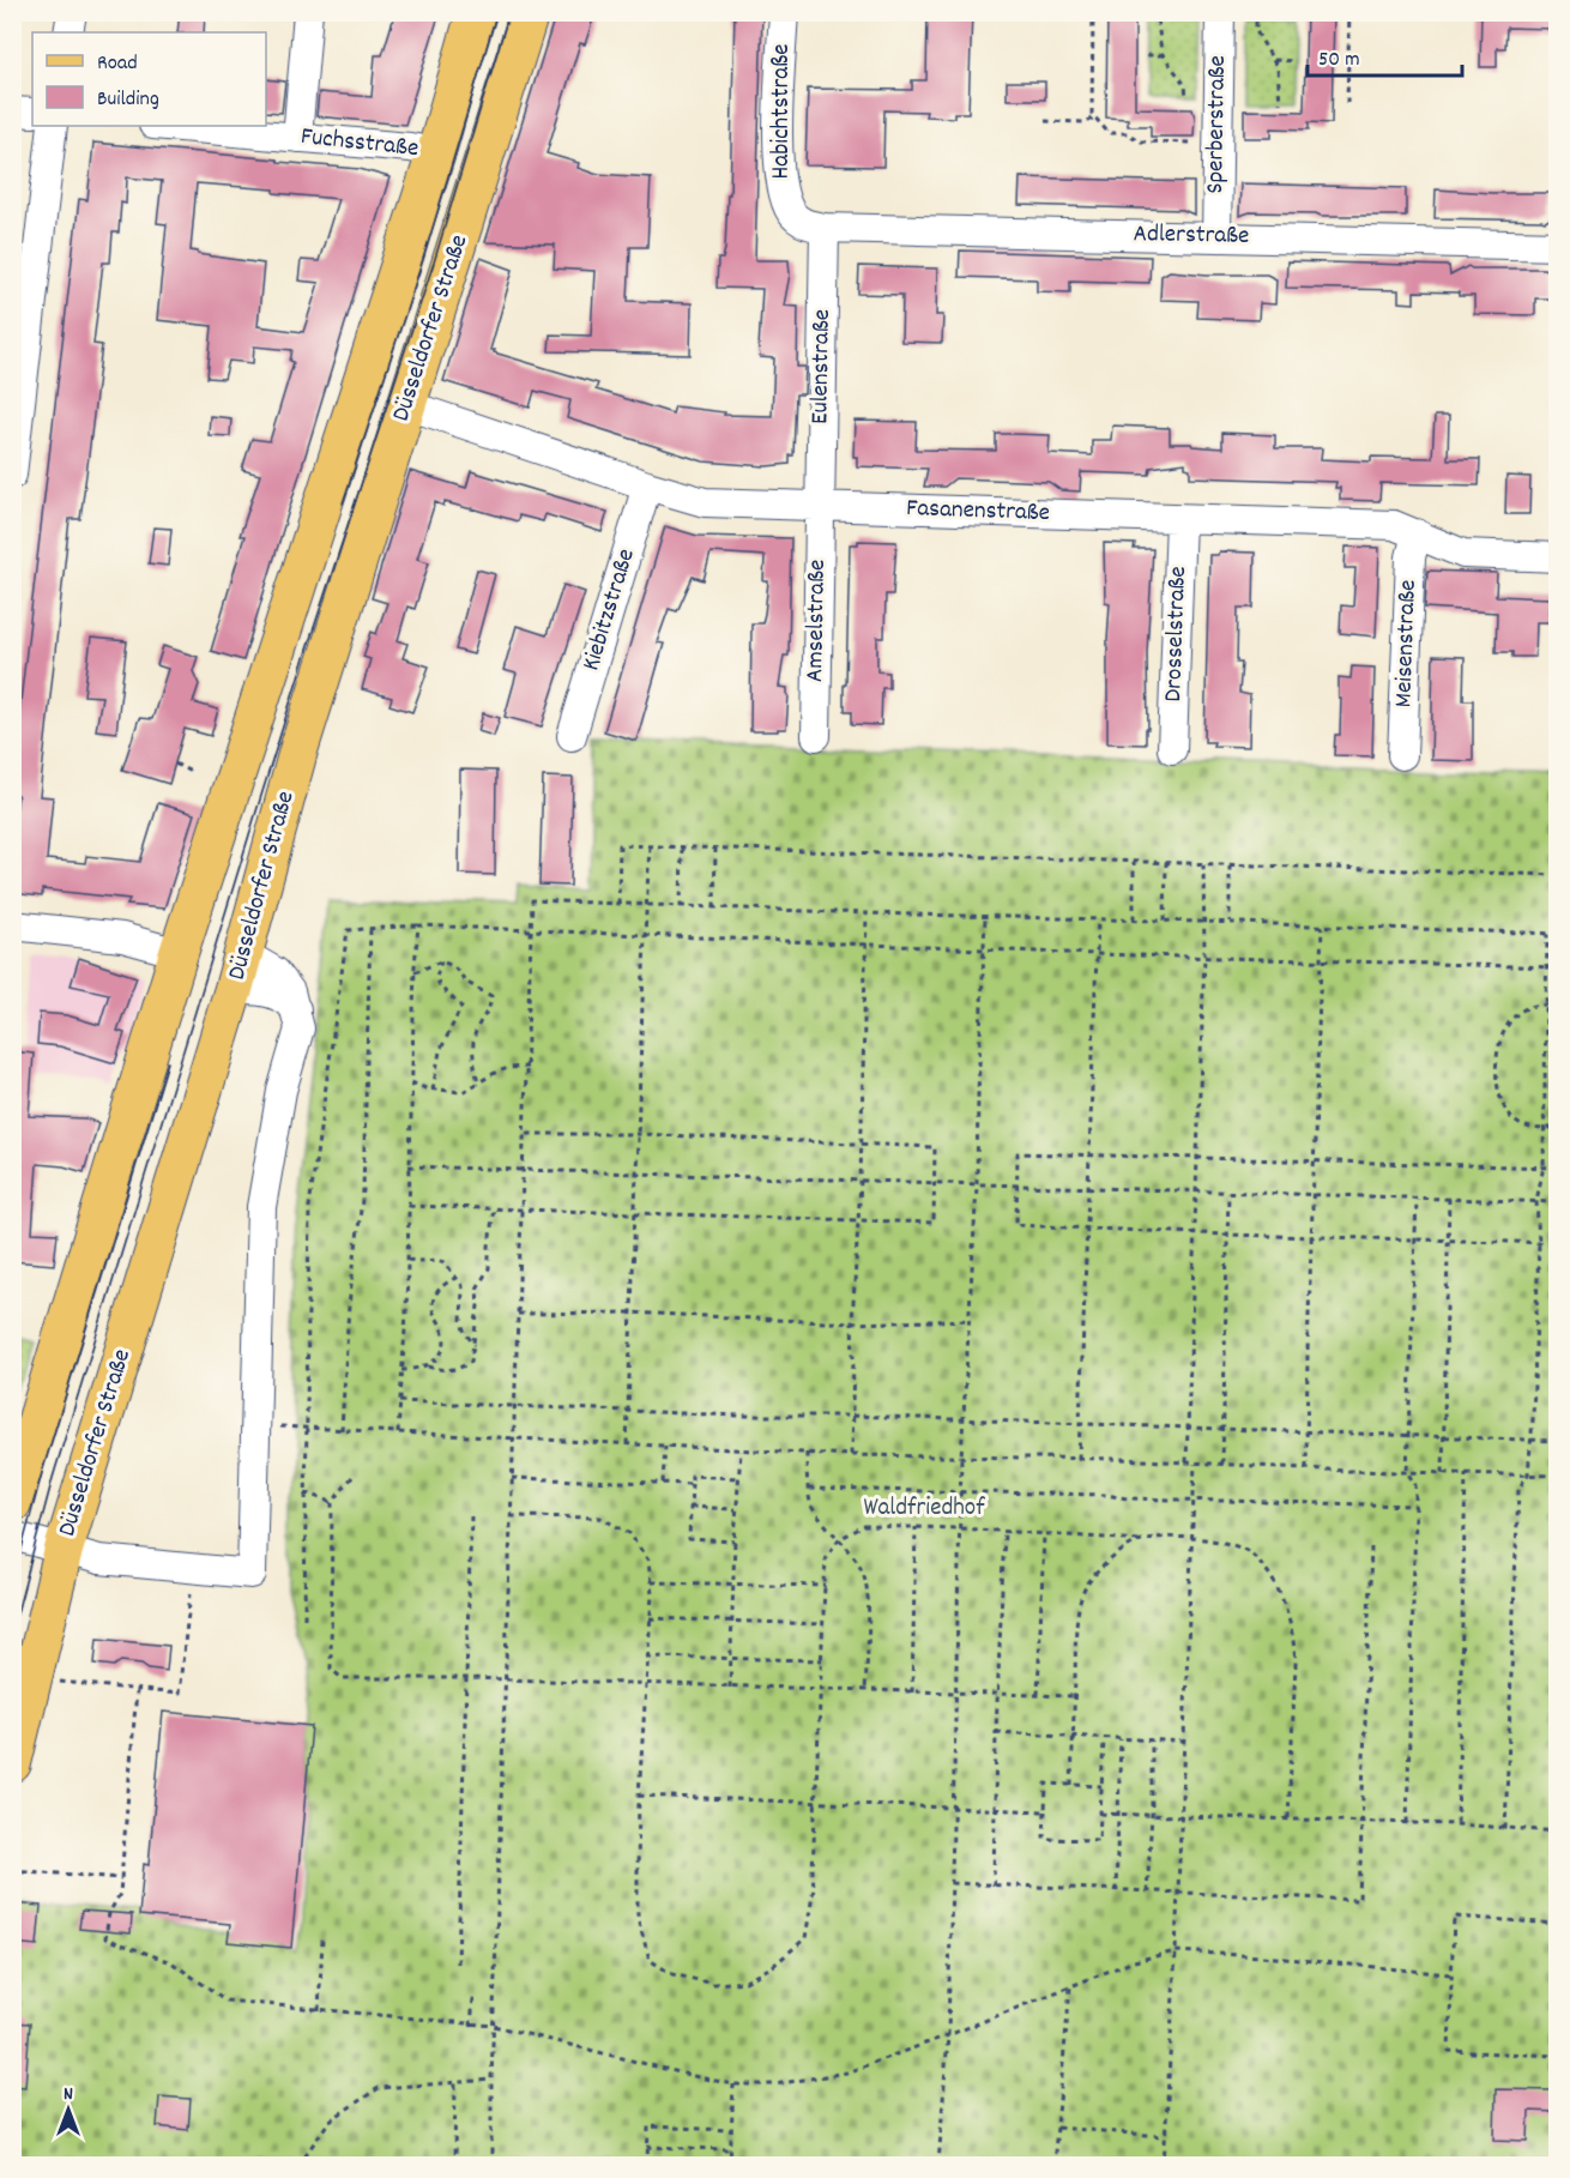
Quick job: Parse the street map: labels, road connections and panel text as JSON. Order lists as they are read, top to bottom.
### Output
{
  "streets": {
    "main road": ["Düsseldorfer Straße"],
    "street": [
      "Habichtstraße",
      "Sperberstraße",
      "Fuchsstraße",
      "Adlerstraße",
      "Eulenstraße",
      "Fasanenstraße",
      "Kiebitzstraße",
      "Amselstraße",
      "Drosselstraße",
      "Meisenstraße"
    ]
  },
  "crossings": [
    ["Habichtstraße", "Adlerstraße"],
    ["Habichtstraße", "Eulenstraße"],
    ["Sperberstraße", "Adlerstraße"],
    ["Fuchsstraße", "Düsseldorfer Straße"],
    ["Adlerstraße", "Eulenstraße"],
    ["Düsseldorfer Straße", "Fasanenstraße"],
    ["Eulenstraße", "Fasanenstraße"],
    ["Eulenstraße", "Amselstraße"],
    ["Fasanenstraße", "Kiebitzstraße"],
    ["Fasanenstraße", "Amselstraße"],
    ["Fasanenstraße", "Drosselstraße"],
    ["Fasanenstraße", "Meisenstraße"]
  ],
  "parks": ["Waldfriedhof"],
  "legend": ["Road", "Building"],
  "scale_bar": "50 m",
  "north": "top"
}
